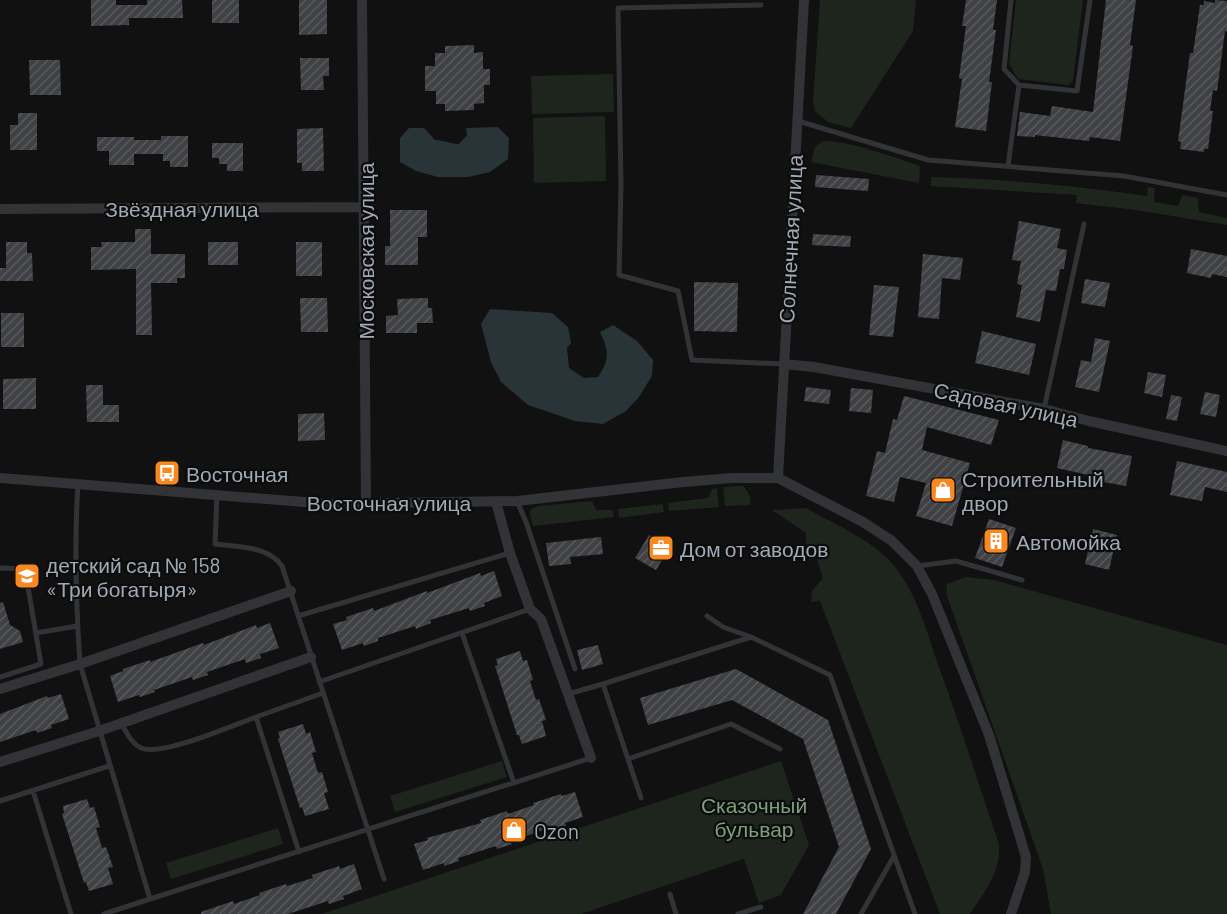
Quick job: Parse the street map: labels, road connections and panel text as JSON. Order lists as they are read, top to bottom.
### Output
{
  "streets": {
    "street": [
      "Звёздная улица",
      "Солнечная улица",
      "Московская улица",
      "Садовая улица",
      "Восточная улица"
    ]
  },
  "crossings": [
    ["Звёздная улица", "Московская улица"],
    ["Солнечная улица", "Садовая улица"],
    ["Солнечная улица", "Восточная улица"],
    ["Московская улица", "Восточная улица"]
  ],
  "parks": ["Сказочный бульвар"],
  "places": {
    "bus stop": ["Восточная"],
    "shop": ["Строительный двор", "Ozon"],
    "building": ["Автомойка"],
    "office": ["Дом от заводов"],
    "school or university": ["детский сад № 158 «Три богатыря»"]
  }
}
